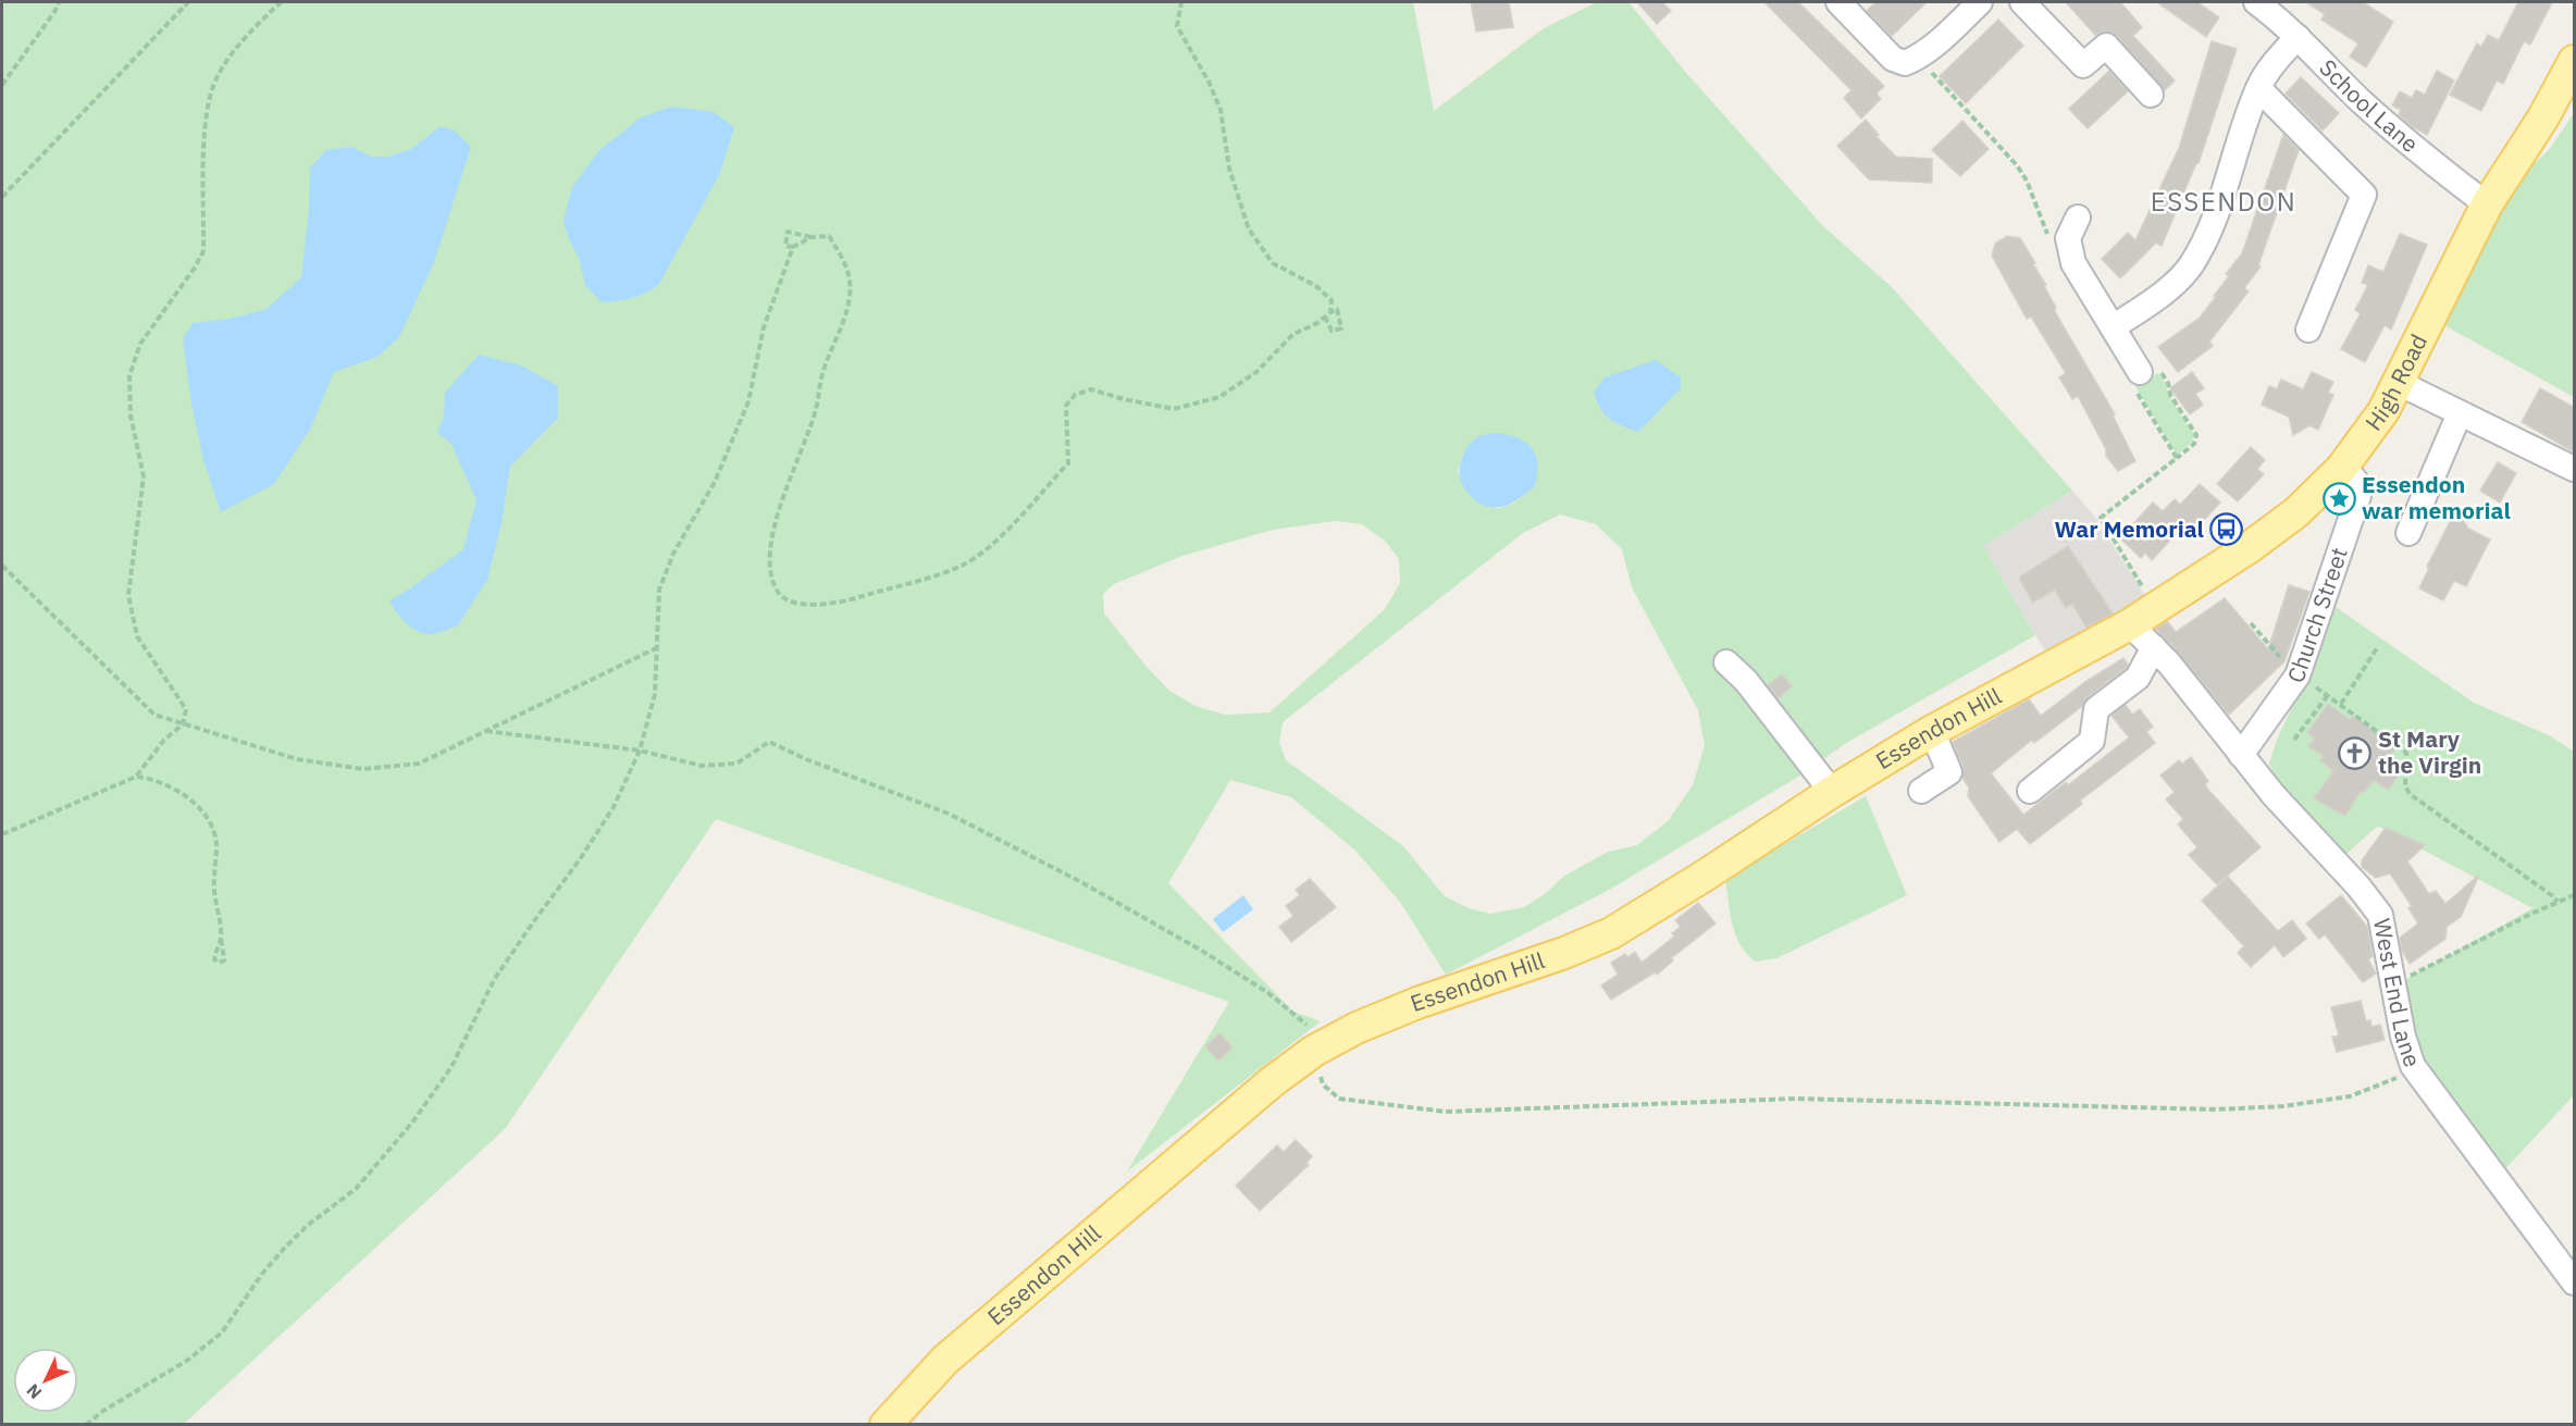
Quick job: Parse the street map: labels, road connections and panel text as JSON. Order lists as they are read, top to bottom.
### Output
{
  "streets": {
    "main road": ["High Road", "Essendon Hill"],
    "street": ["School Lane", "Church Street", "West End Lane"]
  },
  "crossings": [
    ["School Lane", "High Road"],
    ["High Road", "Church Street"],
    ["High Road", "Essendon Hill"],
    ["High Road", "West End Lane"],
    ["Church Street", "West End Lane"],
    ["Essendon Hill", "West End Lane"]
  ],
  "districts": ["ESSENDON"],
  "places": {
    "place": ["Essendon war memorial"],
    "bus stop": ["War Memorial"],
    "church": ["St Mary the Virgin"]
  },
  "north": "bottom left"
}
